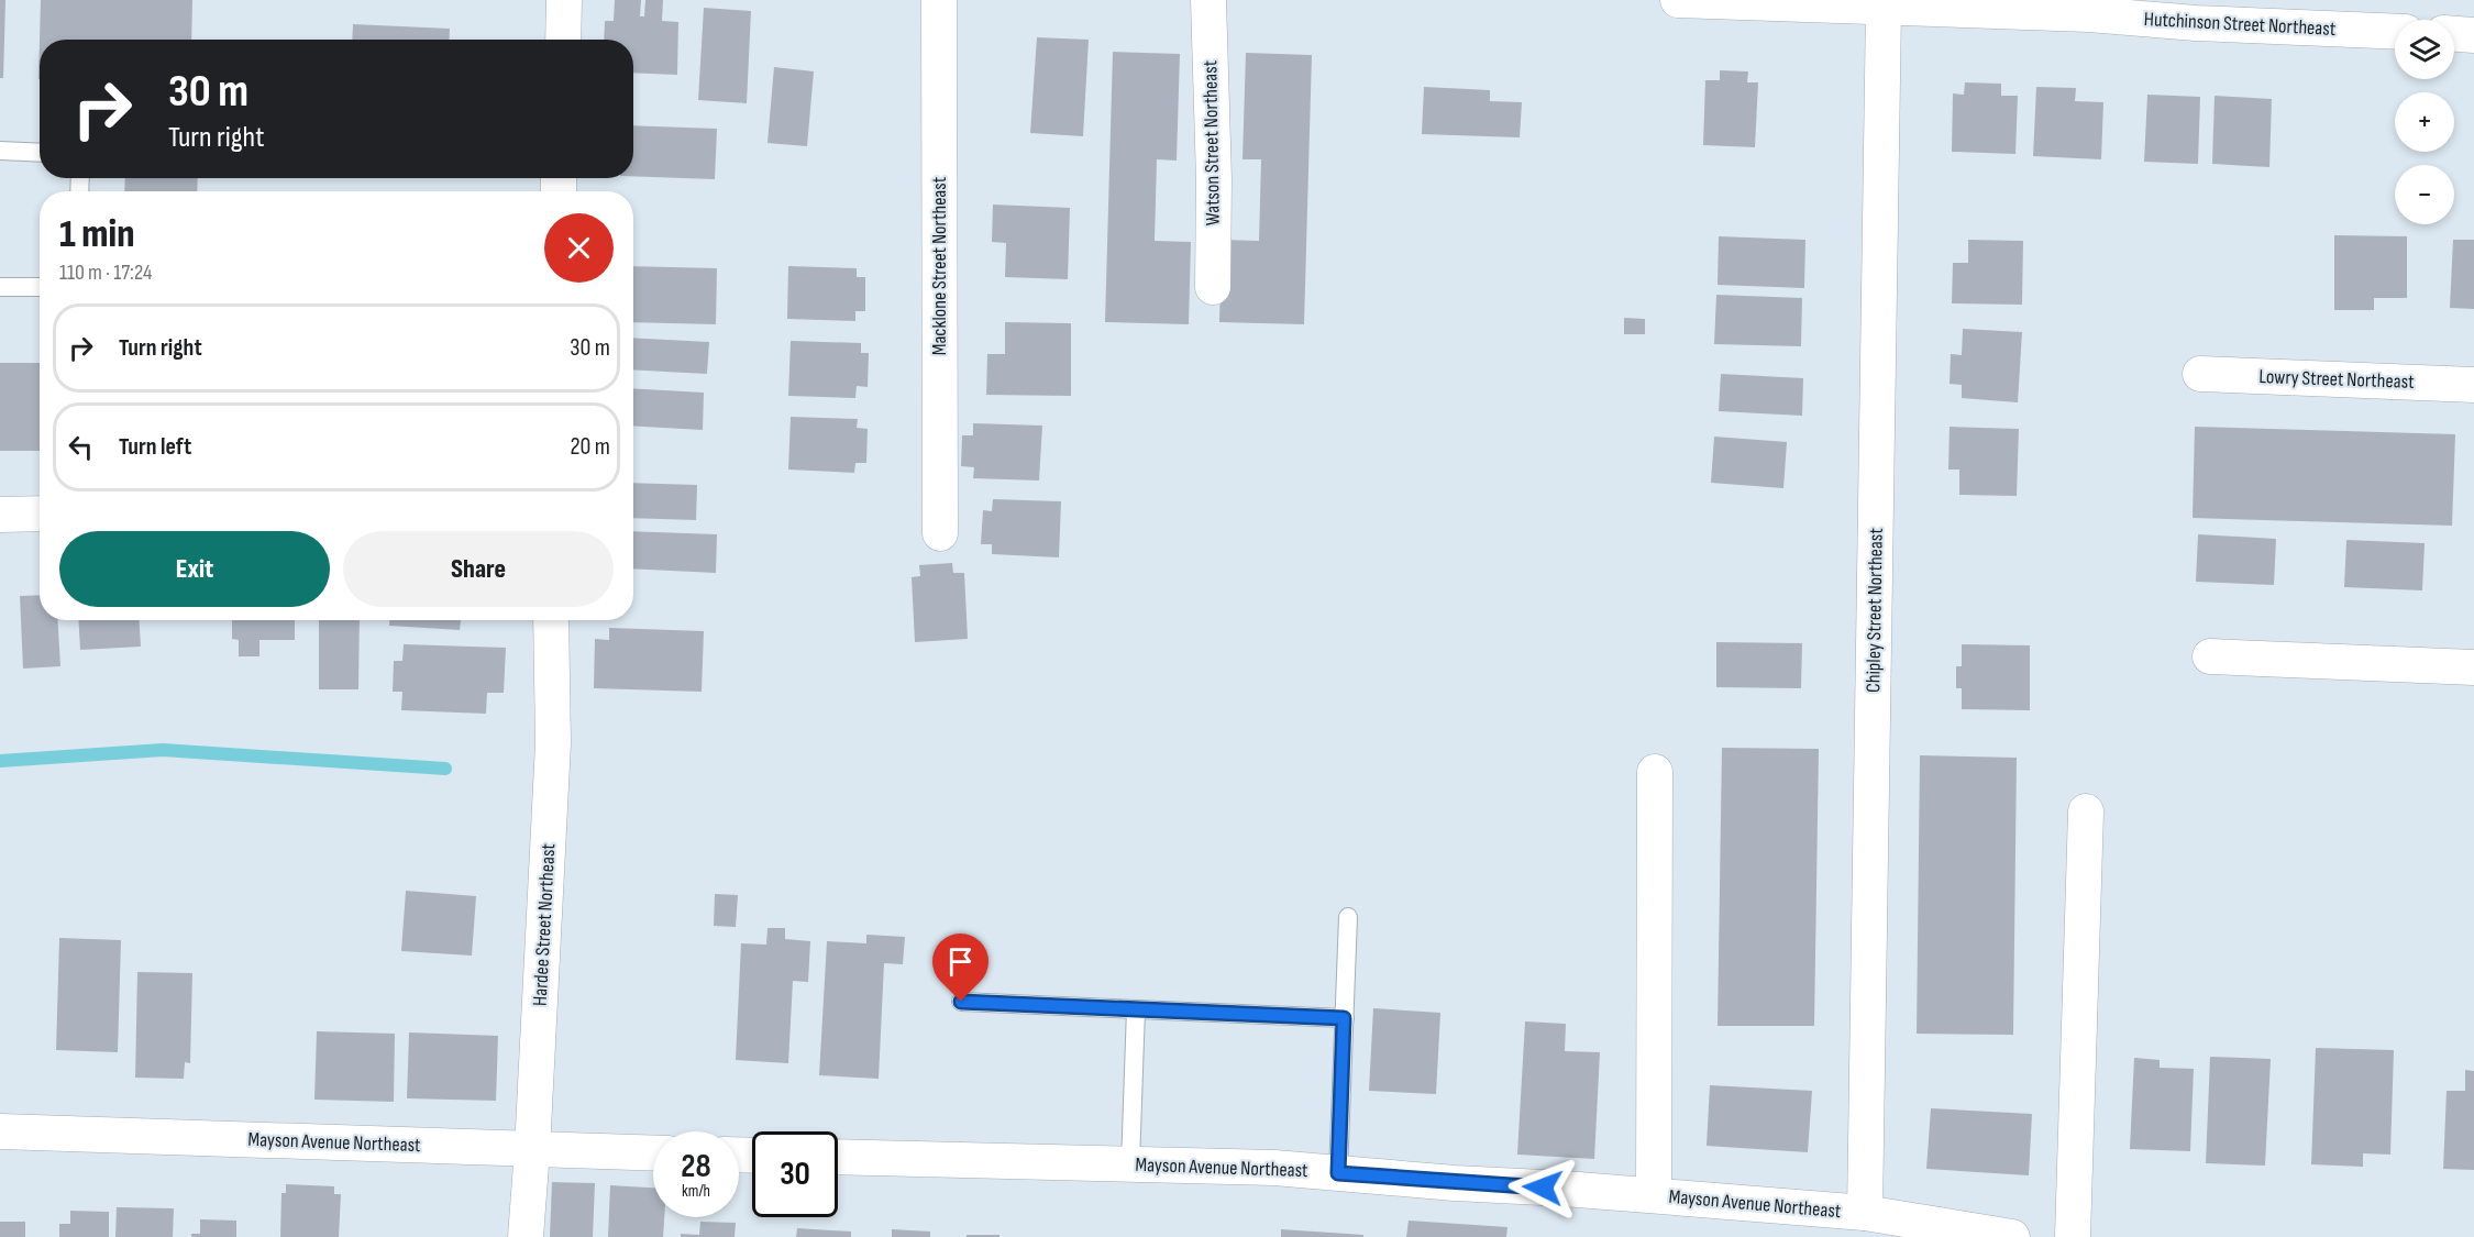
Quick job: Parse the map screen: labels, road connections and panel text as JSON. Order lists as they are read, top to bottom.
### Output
{
  "streets": {
    "street": [
      "Hutchinson Street Northeast",
      "Watson Street Northeast",
      "Macklone Street Northeast",
      "Lowry Street Northeast",
      "Chipley Street Northeast",
      "Hardee Street Northeast",
      "Mayson Avenue Northeast"
    ]
  },
  "crossings": [
    ["Hutchinson Street Northeast", "Chipley Street Northeast"],
    ["Chipley Street Northeast", "Mayson Avenue Northeast"],
    ["Hardee Street Northeast", "Mayson Avenue Northeast"]
  ],
  "page": {
    "map_buttons": ["+", "−"],
    "turn": ["30 m", "Turn right"],
    "heading": ["1 min", "110 m · 17:24"],
    "list": [
      {
        "name": "Turn right",
        "value": "30 m"
      },
      {
        "name": "Turn left",
        "value": "20 m"
      }
    ],
    "buttons": ["Exit", "Share"],
    "speed": "28 km/h",
    "limit": "30"
  }
}
